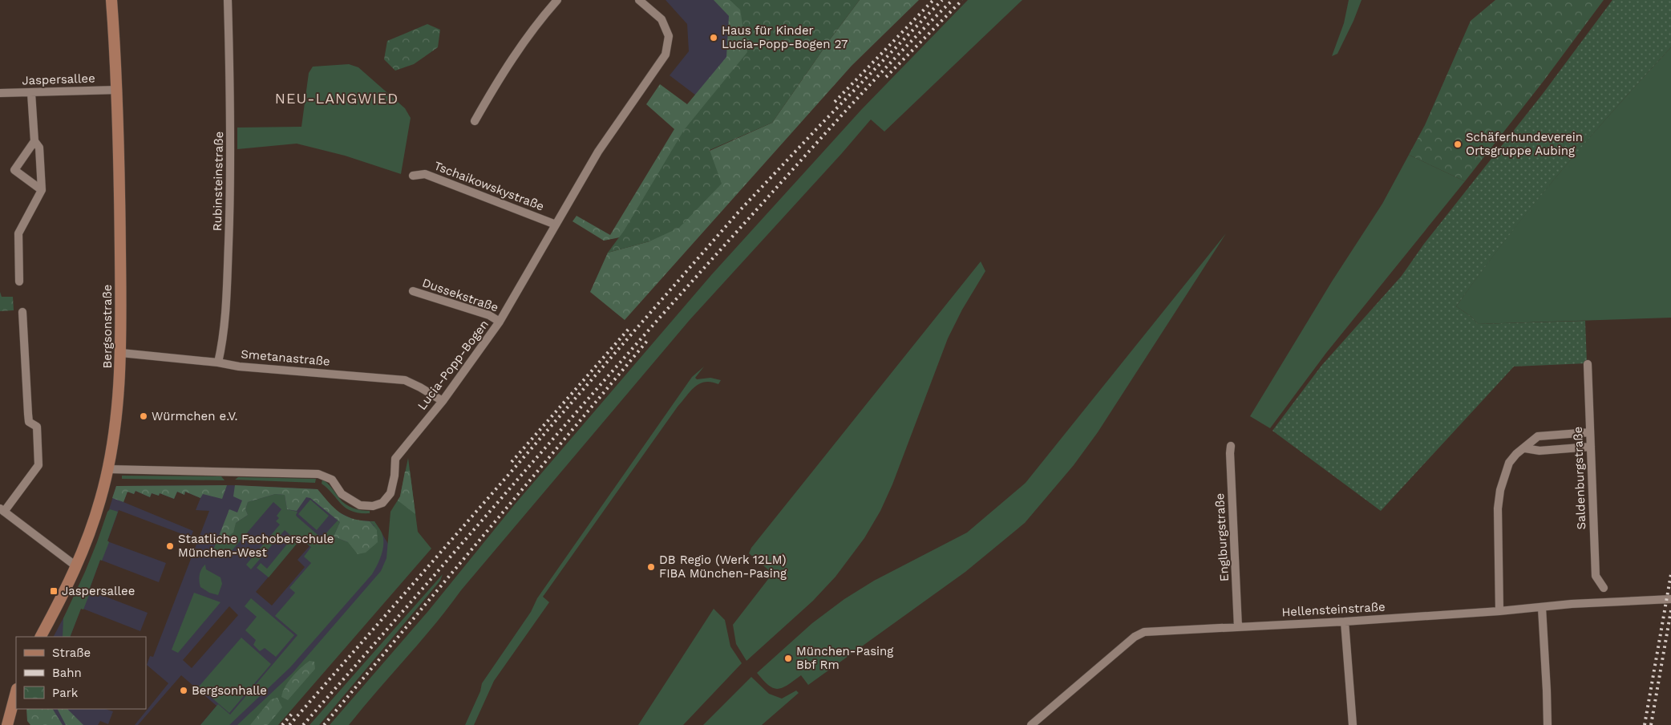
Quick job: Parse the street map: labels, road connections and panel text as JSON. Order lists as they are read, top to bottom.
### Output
{
  "streets": {
    "street": [
      "Jaspersallee",
      "Rubinsteinstraße",
      "Tschaikowskystraße",
      "Dussekstraße",
      "Bergsonstraße",
      "Smetanastraße",
      "Lucia-Popp-Bogen",
      "Saldenburgstraße",
      "Englburgstraße",
      "Hellensteinstraße"
    ]
  },
  "crossings": [
    ["Jaspersallee", "Bergsonstraße"],
    ["Rubinsteinstraße", "Smetanastraße"],
    ["Tschaikowskystraße", "Lucia-Popp-Bogen"],
    ["Dussekstraße", "Lucia-Popp-Bogen"],
    ["Bergsonstraße", "Smetanastraße"],
    ["Bergsonstraße", "Lucia-Popp-Bogen"],
    ["Smetanastraße", "Lucia-Popp-Bogen"],
    ["Englburgstraße", "Hellensteinstraße"]
  ],
  "districts": ["NEU-LANGWIED"],
  "places": {
    "other": [
      "Haus für Kinder Lucia-Popp-Bogen 27",
      "Schäferhundeverein Ortsgruppe Aubing",
      "Würmchen e.V.",
      "Staatliche Fachoberschule München-West",
      "DB Regio (Werk 12LM) FIBA München-Pasing",
      "München-Pasing Bbf Rm",
      "Bergsonhalle"
    ],
    "transit": ["Jaspersallee"]
  },
  "legend": ["Straße", "Bahn", "Park"]
}
